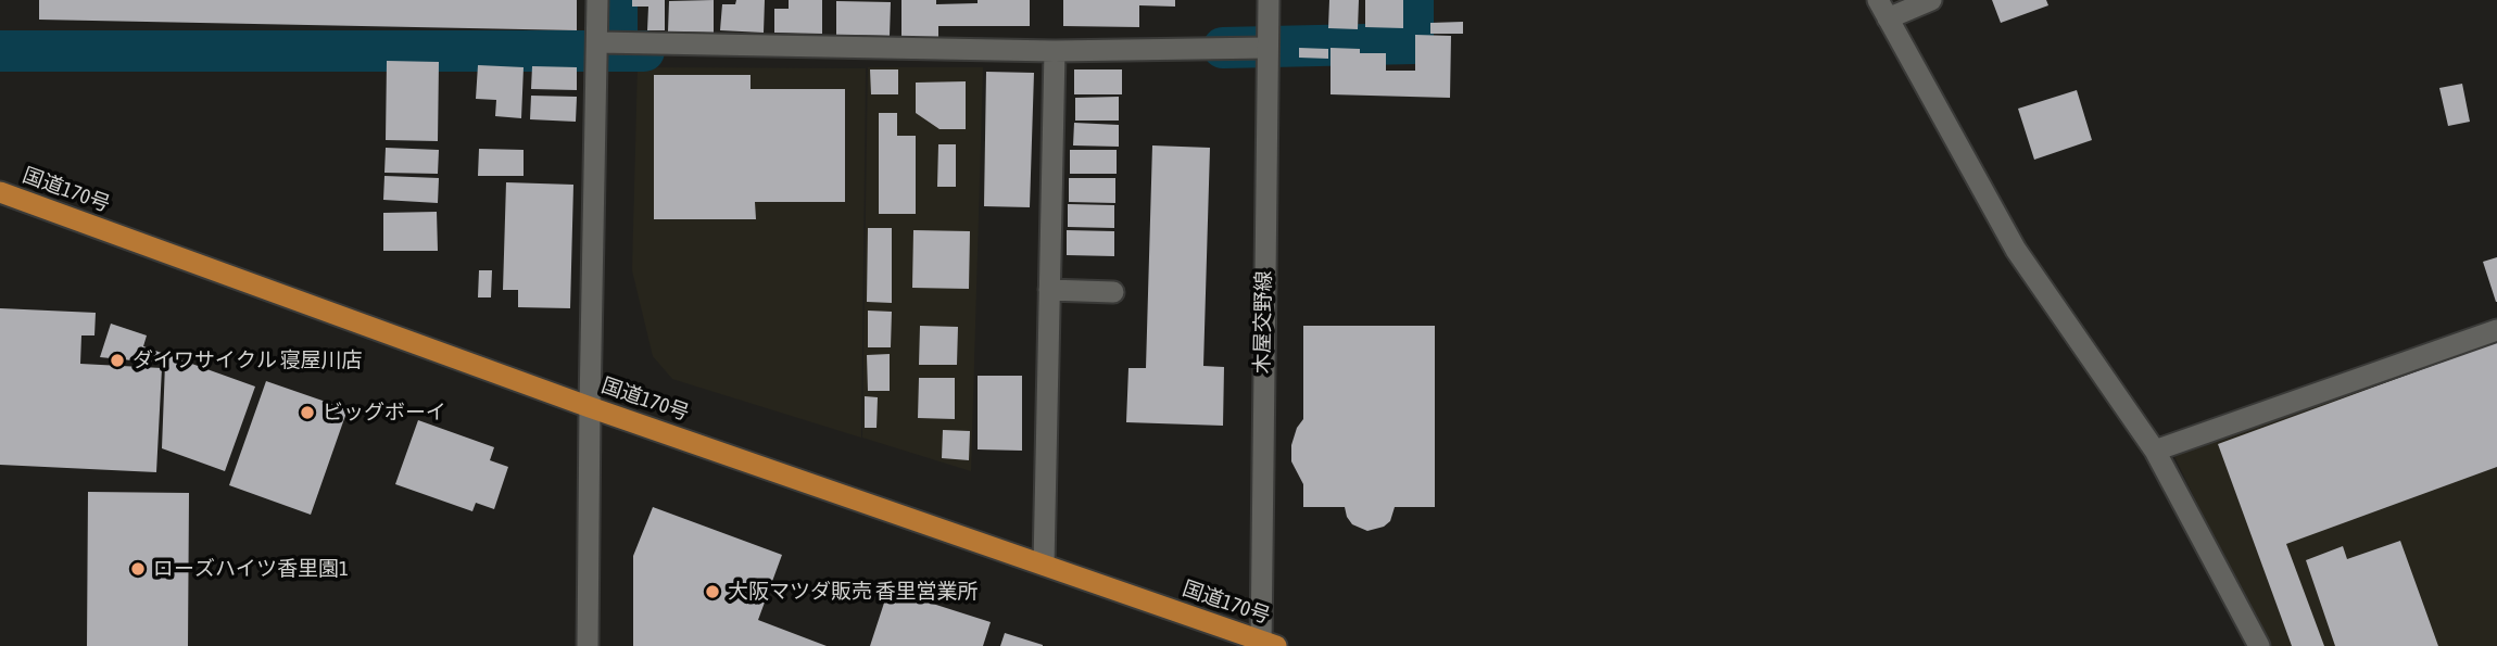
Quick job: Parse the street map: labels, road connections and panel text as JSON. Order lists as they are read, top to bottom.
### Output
{
  "streets": {
    "highway": ["国道170号"],
    "street": ["木屋交野線"]
  },
  "crossings": [
    ["国道170号", "木屋交野線"]
  ],
  "places": [
    "ダイワサイクル 寝屋川店",
    "ビッグボーイ",
    "ローズハイツ香里園1",
    "大阪マツダ販売 香里営業所"
  ]
}
